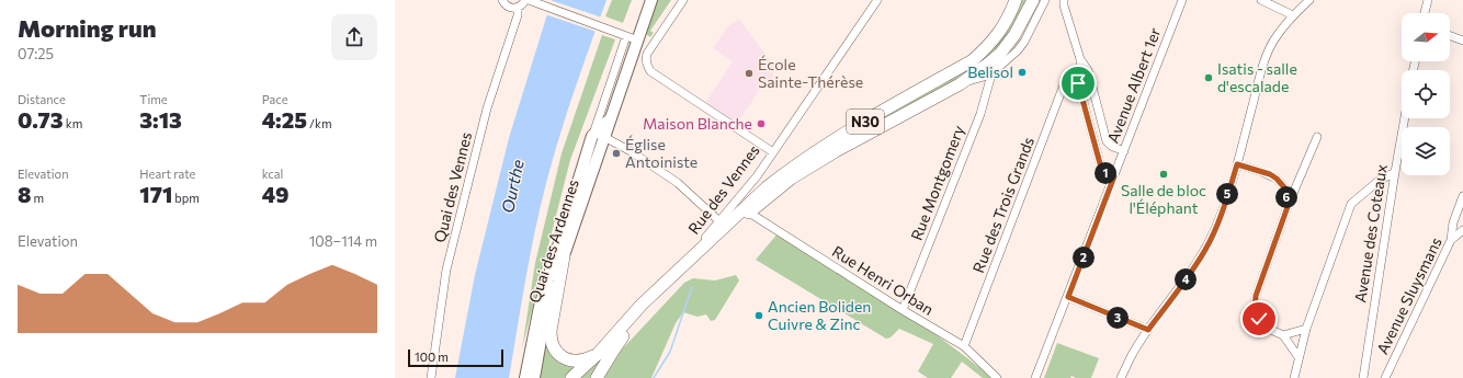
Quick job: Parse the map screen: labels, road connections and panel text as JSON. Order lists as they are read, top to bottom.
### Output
{
  "streets": {
    "main road": ["N30", "Rue des Vennes", "Quai des Ardennes"],
    "street": [
      "Avenue Albert 1er",
      "Rue Montgomery",
      "Quai des Vennes",
      "Rue des Trois Grands",
      "Avenue des Coteaux",
      "Rue Henri Orban",
      "Avenue Sluysmans"
    ]
  },
  "crossings": [
    ["N30", "Rue Montgomery"],
    ["N30", "Rue des Vennes"],
    ["N30", "Rue Henri Orban"],
    ["Rue Montgomery", "Rue Henri Orban"],
    ["Rue des Vennes", "Rue Henri Orban"],
    ["Rue des Trois Grands", "Rue Henri Orban"]
  ],
  "water": ["Ourthe"],
  "places": [
    "Belisol",
    "École Sainte-Thérèse",
    "Isatis - salle d'escalade",
    "Maison Blanche",
    "Église Antoiniste",
    "Salle de bloc l'Éléphant",
    "Ancien Boliden Cuivre & Zinc"
  ],
  "scale_bar": "100 m",
  "north": "right",
  "page": {
    "heading": ["Morning run", "07:25"],
    "stats": [
      ["Distance", "0.73 km"],
      ["Time", "3:13"],
      ["Pace", "4:25 /km"],
      ["Elevation", "8 m"],
      ["Heart rate", "171 bpm"],
      ["kcal", "49"]
    ],
    "pins": [
      "1",
      "5",
      "6",
      "2",
      "4",
      "3"
    ],
    "chart": ["Elevation", "108–114 m"],
    "scale": "100 m"
  }
}
